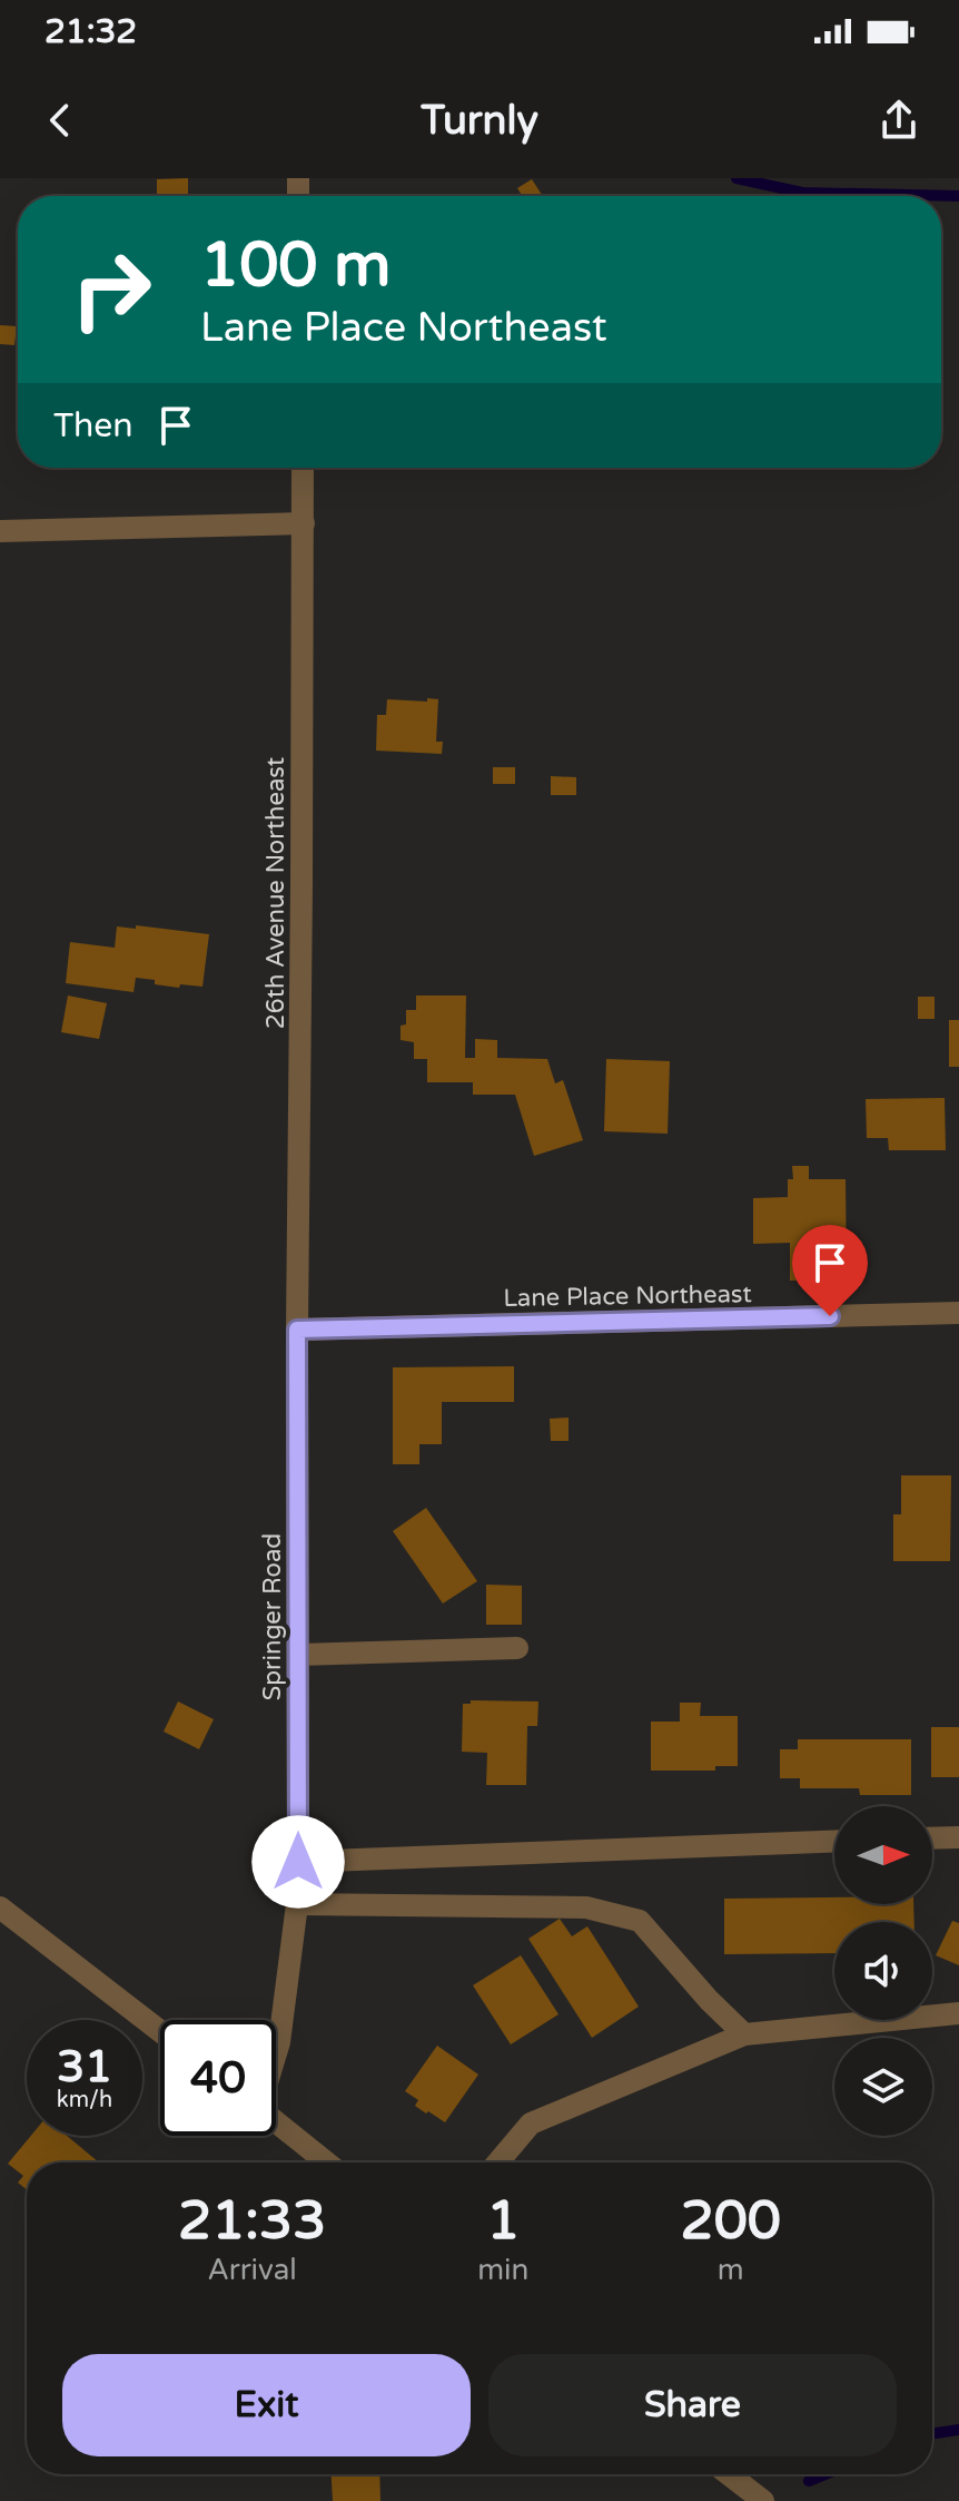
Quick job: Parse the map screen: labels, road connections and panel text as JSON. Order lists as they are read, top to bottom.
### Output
{
  "streets": {
    "street": ["26th Avenue Northeast", "Lane Place Northeast", "Springer Road"]
  },
  "crossings": [
    ["26th Avenue Northeast", "Lane Place Northeast"],
    ["26th Avenue Northeast", "Springer Road"],
    ["Lane Place Northeast", "Springer Road"]
  ],
  "north": "right",
  "page": {
    "status": "21:32",
    "header": "Turnly",
    "turn": ["100 m", "Lane Place Northeast"],
    "then": "Then",
    "speed": "31 km/h",
    "limit": "40",
    "eta": [
      "21:33",
      "Arrival",
      "1",
      "min",
      "200",
      "m"
    ],
    "buttons": ["Exit", "Share"]
  }
}
